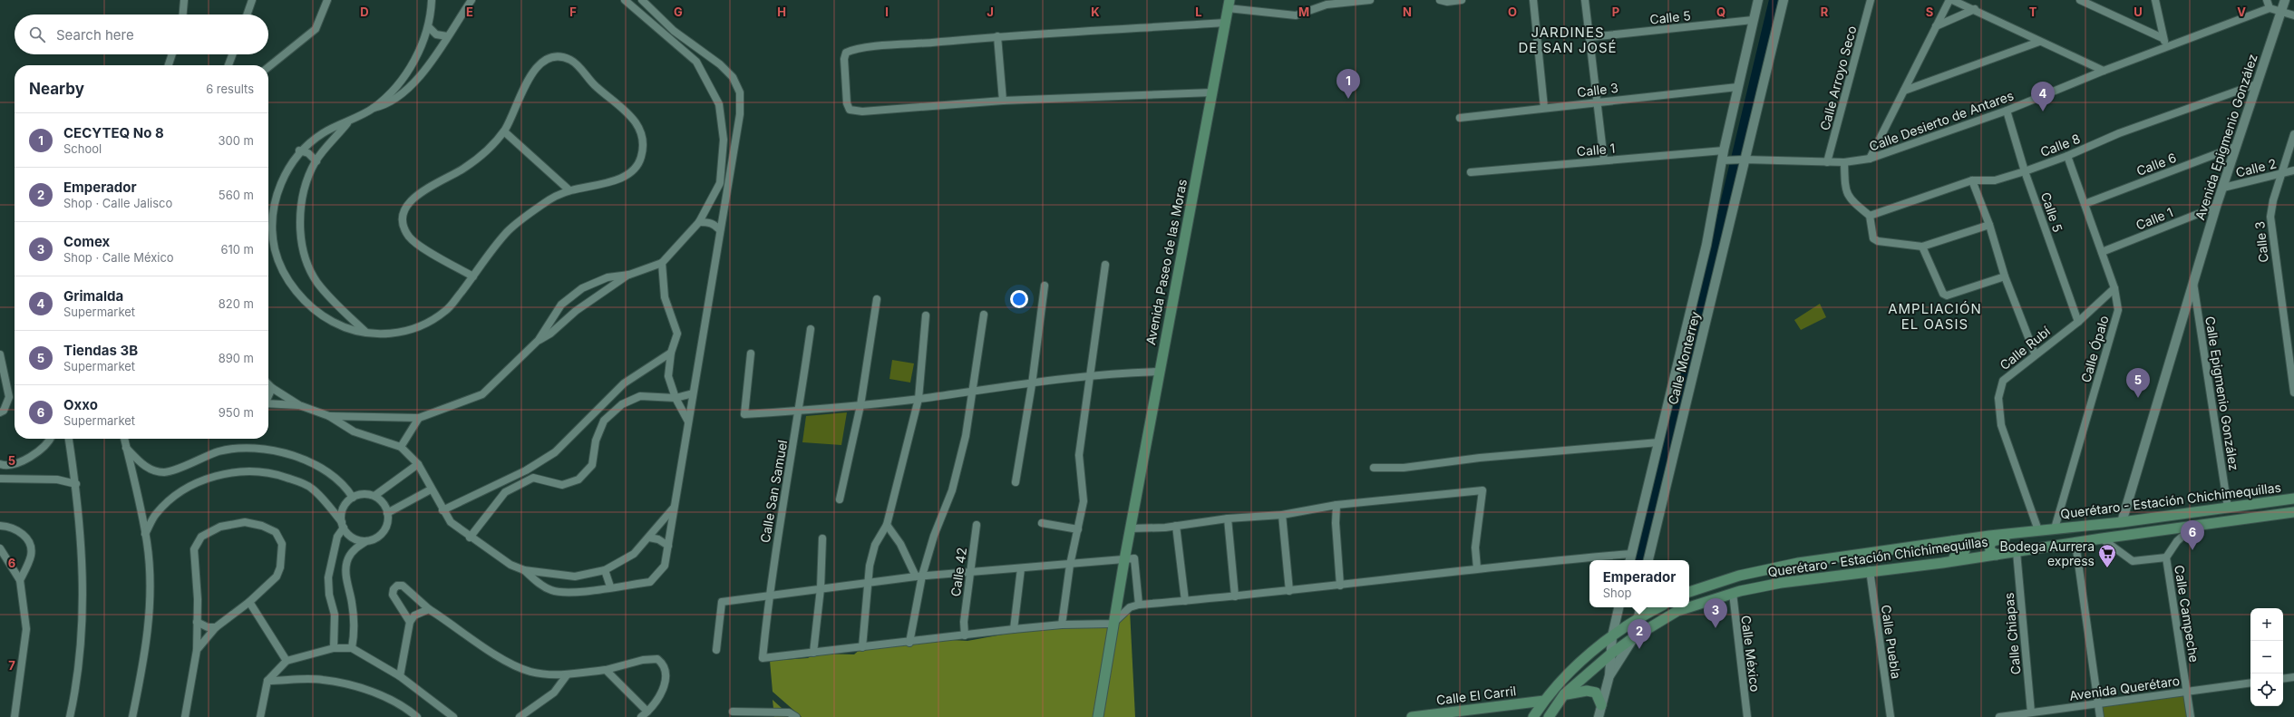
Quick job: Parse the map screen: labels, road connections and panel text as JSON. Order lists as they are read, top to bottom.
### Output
{
  "streets": {
    "main road": ["Avenida Paseo de las Moras", "Querétaro - Estación Chichimequillas", "Calle El Carril"],
    "street": [
      "Calle 5",
      "Calle Arroyo Seco",
      "Calle 3",
      "Calle Desierto de Antares",
      "Avenida Epigmenio González",
      "Calle 8",
      "Calle 1",
      "Calle 6",
      "Calle 2",
      "Calle Rubí",
      "Calle Ópalo",
      "Calle Monterrey",
      "Calle Epigmenio González",
      "Calle San Samuel",
      "Calle 42",
      "Calle Campeche",
      "Calle Chiapas",
      "Calle Puebla",
      "Calle México",
      "Avenida Querétaro"
    ]
  },
  "crossings": [
    ["Calle 5", "Calle Desierto de Antares"],
    ["Calle 5", "Calle 8"],
    ["Calle 5", "Calle Rubí"],
    ["Calle 5", "Calle Monterrey"],
    ["Calle Arroyo Seco", "Calle Desierto de Antares"],
    ["Calle 3", "Calle 2"],
    ["Calle 3", "Calle Monterrey"],
    ["Calle Desierto de Antares", "Calle Monterrey"],
    ["Avenida Epigmenio González", "Calle 8"],
    ["Avenida Epigmenio González", "Calle 1"],
    ["Avenida Epigmenio González", "Calle 6"],
    ["Avenida Epigmenio González", "Calle 2"],
    ["Avenida Epigmenio González", "Calle Epigmenio González"],
    ["Avenida Epigmenio González", "Querétaro - Estación Chichimequillas"],
    ["Calle 8", "Calle Ópalo"],
    ["Calle 1", "Calle Ópalo"],
    ["Calle 1", "Calle Monterrey"],
    ["Calle 6", "Calle Ópalo"],
    ["Calle Rubí", "Calle Ópalo"],
    ["Calle Rubí", "Querétaro - Estación Chichimequillas"],
    ["Calle Ópalo", "Querétaro - Estación Chichimequillas"],
    ["Calle Epigmenio González", "Querétaro - Estación Chichimequillas"],
    ["Querétaro - Estación Chichimequillas", "Calle Campeche"],
    ["Querétaro - Estación Chichimequillas", "Calle Chiapas"],
    ["Querétaro - Estación Chichimequillas", "Calle Puebla"],
    ["Querétaro - Estación Chichimequillas", "Calle México"],
    ["Calle Campeche", "Avenida Querétaro"],
    ["Calle Chiapas", "Avenida Querétaro"]
  ],
  "districts": ["JARDINES DE SAN JOSÉ", "AMPLIACIÓN EL OASIS"],
  "places": {
    "supermarket": ["Bodega Aurrera express"]
  },
  "page": {
    "search": "Search here",
    "heading": ["Nearby", "6 results"],
    "pins": [
      "1",
      "4",
      "5",
      "6",
      "3",
      "2"
    ],
    "list": [
      {
        "mark": "1",
        "name": "CECYTEQ No 8",
        "note": "School",
        "value": "300 m"
      },
      {
        "mark": "2",
        "name": "Emperador",
        "note": "Shop · Calle Jalisco",
        "value": "560 m"
      },
      {
        "mark": "3",
        "name": "Comex",
        "note": "Shop · Calle México",
        "value": "610 m"
      },
      {
        "mark": "4",
        "name": "Grimalda",
        "note": "Supermarket",
        "value": "820 m"
      },
      {
        "mark": "5",
        "name": "Tiendas 3B",
        "note": "Supermarket",
        "value": "890 m"
      },
      {
        "mark": "6",
        "name": "Oxxo",
        "note": "Supermarket",
        "value": "950 m"
      }
    ],
    "popup": ["Emperador", "Shop"],
    "map_buttons": ["+", "−"]
  },
  "grid": {
    "columns": [
      "D",
      "E",
      "F",
      "G",
      "H",
      "I",
      "J",
      "K",
      "L",
      "M",
      "N",
      "O",
      "P",
      "Q",
      "R",
      "S",
      "T",
      "U",
      "V"
    ],
    "rows": ["5", "6", "7"]
  }
}
